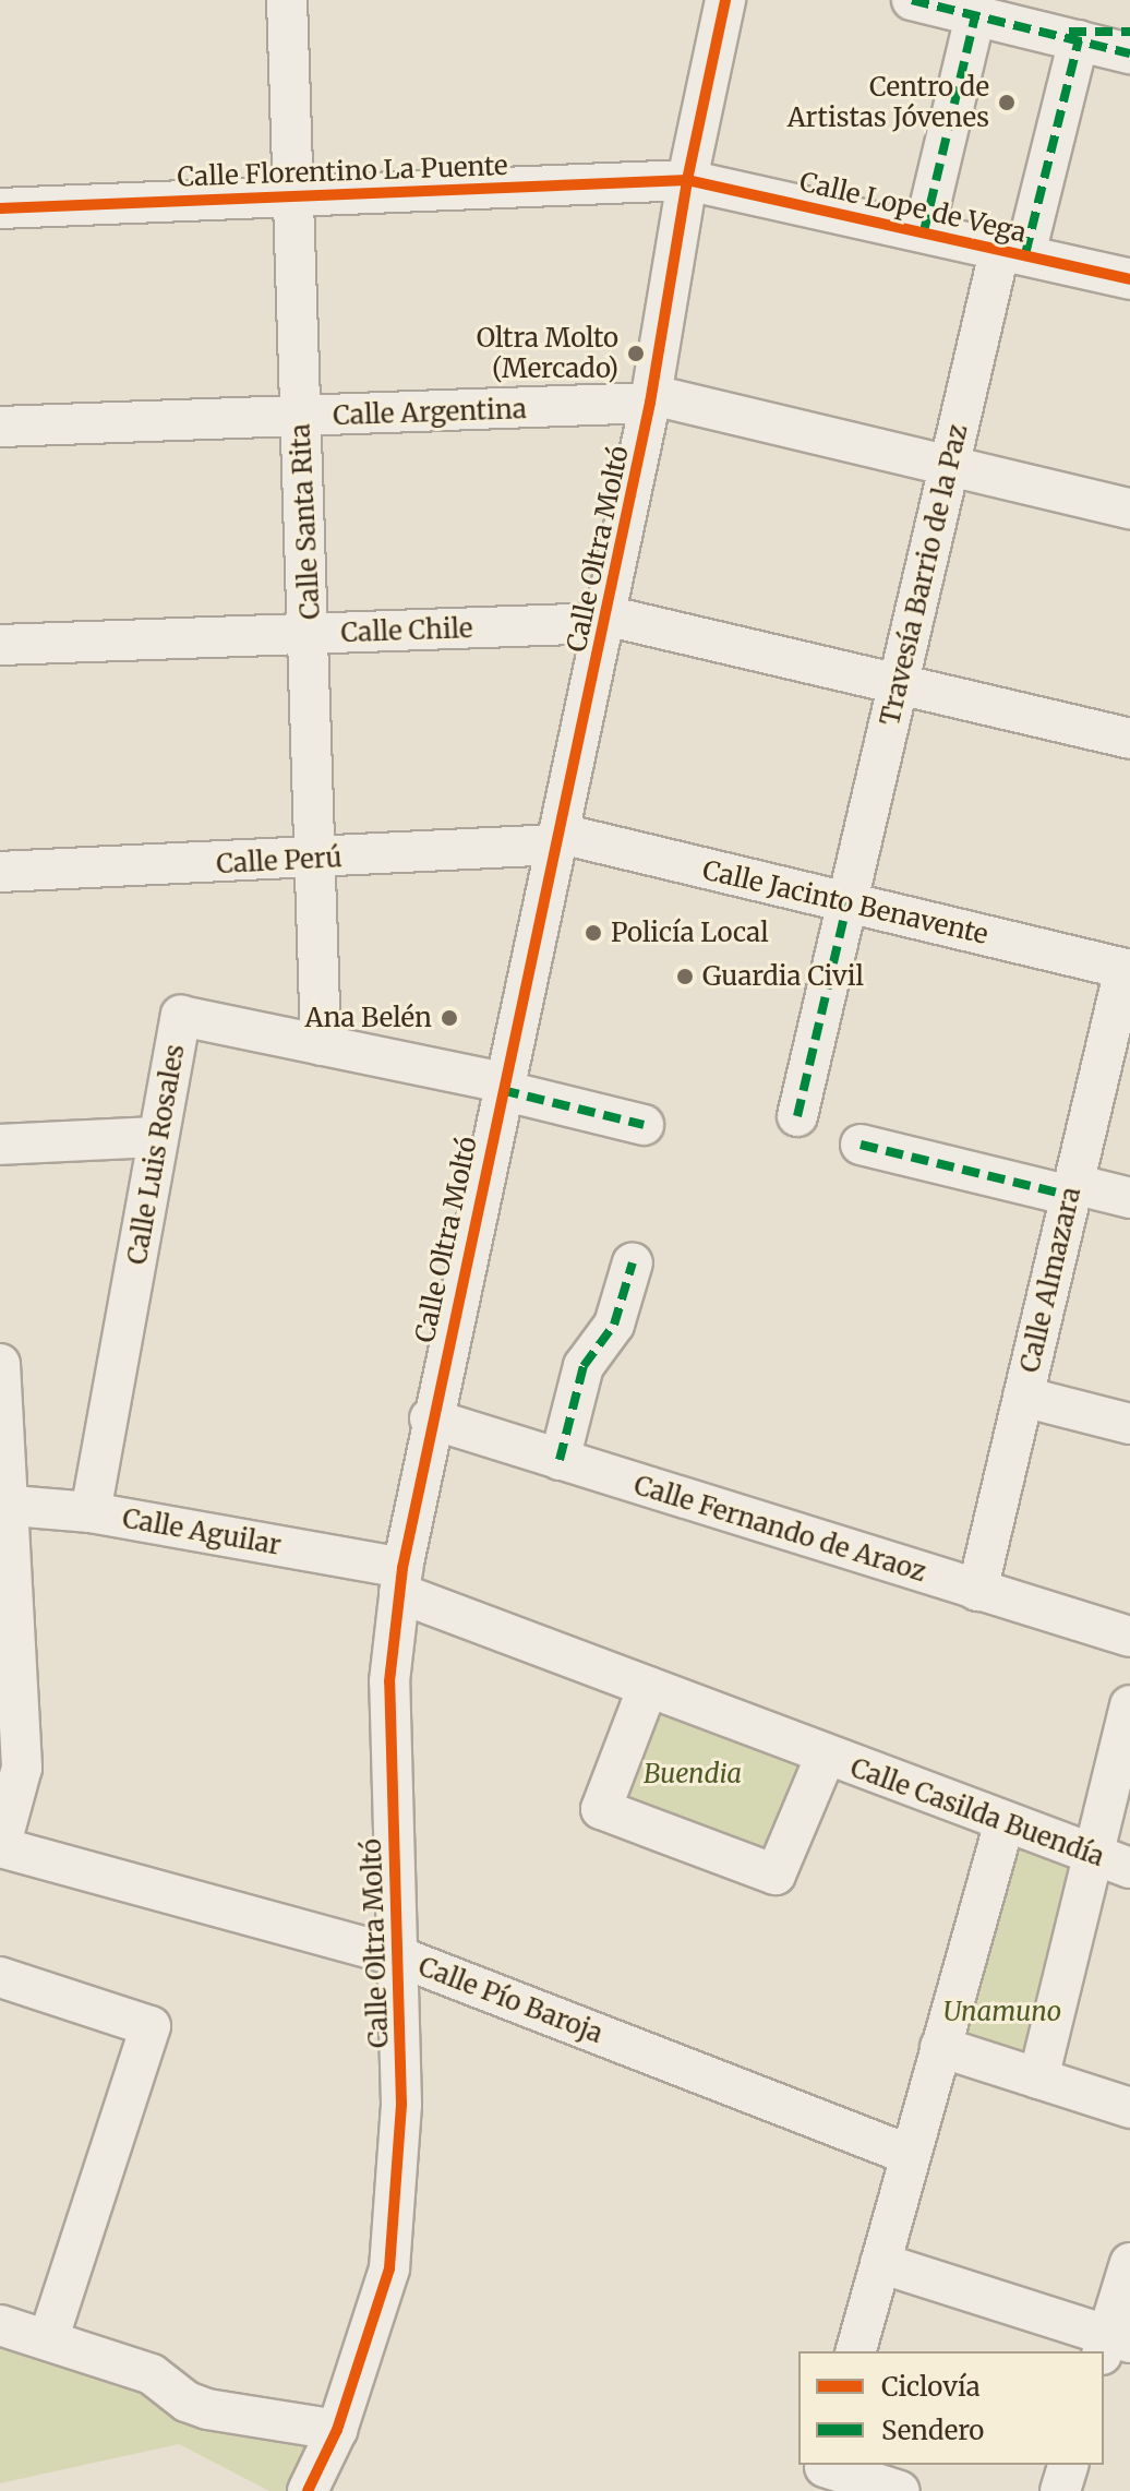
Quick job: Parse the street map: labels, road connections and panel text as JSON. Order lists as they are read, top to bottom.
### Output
{
  "streets": {
    "street": [
      "Calle Florentino La Puente",
      "Calle Lope de Vega",
      "Calle Argentina",
      "Calle Santa Rita",
      "Calle Oltra Moltó",
      "Travesía Barrio de la Paz",
      "Calle Chile",
      "Calle Perú",
      "Calle Jacinto Benavente",
      "Calle Luis Rosales",
      "Calle Almazara",
      "Calle Fernando de Araoz",
      "Calle Aguilar",
      "Calle Casilda Buendía",
      "Calle Pío Baroja"
    ]
  },
  "crossings": [
    ["Calle Florentino La Puente", "Calle Lope de Vega"],
    ["Calle Florentino La Puente", "Calle Santa Rita"],
    ["Calle Florentino La Puente", "Calle Oltra Moltó"],
    ["Calle Lope de Vega", "Calle Oltra Moltó"],
    ["Calle Lope de Vega", "Travesía Barrio de la Paz"],
    ["Calle Argentina", "Calle Santa Rita"],
    ["Calle Argentina", "Calle Oltra Moltó"],
    ["Calle Argentina", "Travesía Barrio de la Paz"],
    ["Calle Santa Rita", "Calle Chile"],
    ["Calle Santa Rita", "Calle Perú"],
    ["Calle Santa Rita", "Calle Luis Rosales"],
    ["Calle Oltra Moltó", "Calle Chile"],
    ["Calle Oltra Moltó", "Calle Perú"],
    ["Calle Oltra Moltó", "Calle Jacinto Benavente"],
    ["Calle Oltra Moltó", "Calle Luis Rosales"],
    ["Calle Oltra Moltó", "Calle Fernando de Araoz"],
    ["Calle Oltra Moltó", "Calle Aguilar"],
    ["Calle Oltra Moltó", "Calle Casilda Buendía"],
    ["Calle Oltra Moltó", "Calle Pío Baroja"],
    ["Travesía Barrio de la Paz", "Calle Chile"],
    ["Travesía Barrio de la Paz", "Calle Jacinto Benavente"],
    ["Calle Perú", "Calle Jacinto Benavente"],
    ["Calle Jacinto Benavente", "Calle Almazara"],
    ["Calle Luis Rosales", "Calle Aguilar"],
    ["Calle Almazara", "Calle Fernando de Araoz"],
    ["Calle Aguilar", "Calle Casilda Buendía"]
  ],
  "parks": ["Buendia", "Unamuno"],
  "places": [
    "Centro de Artistas Jóvenes",
    "Oltra Molto (Mercado)",
    "Policía Local",
    "Guardia Civil",
    "Ana Belén"
  ],
  "legend": ["Ciclovía", "Sendero"]
}
